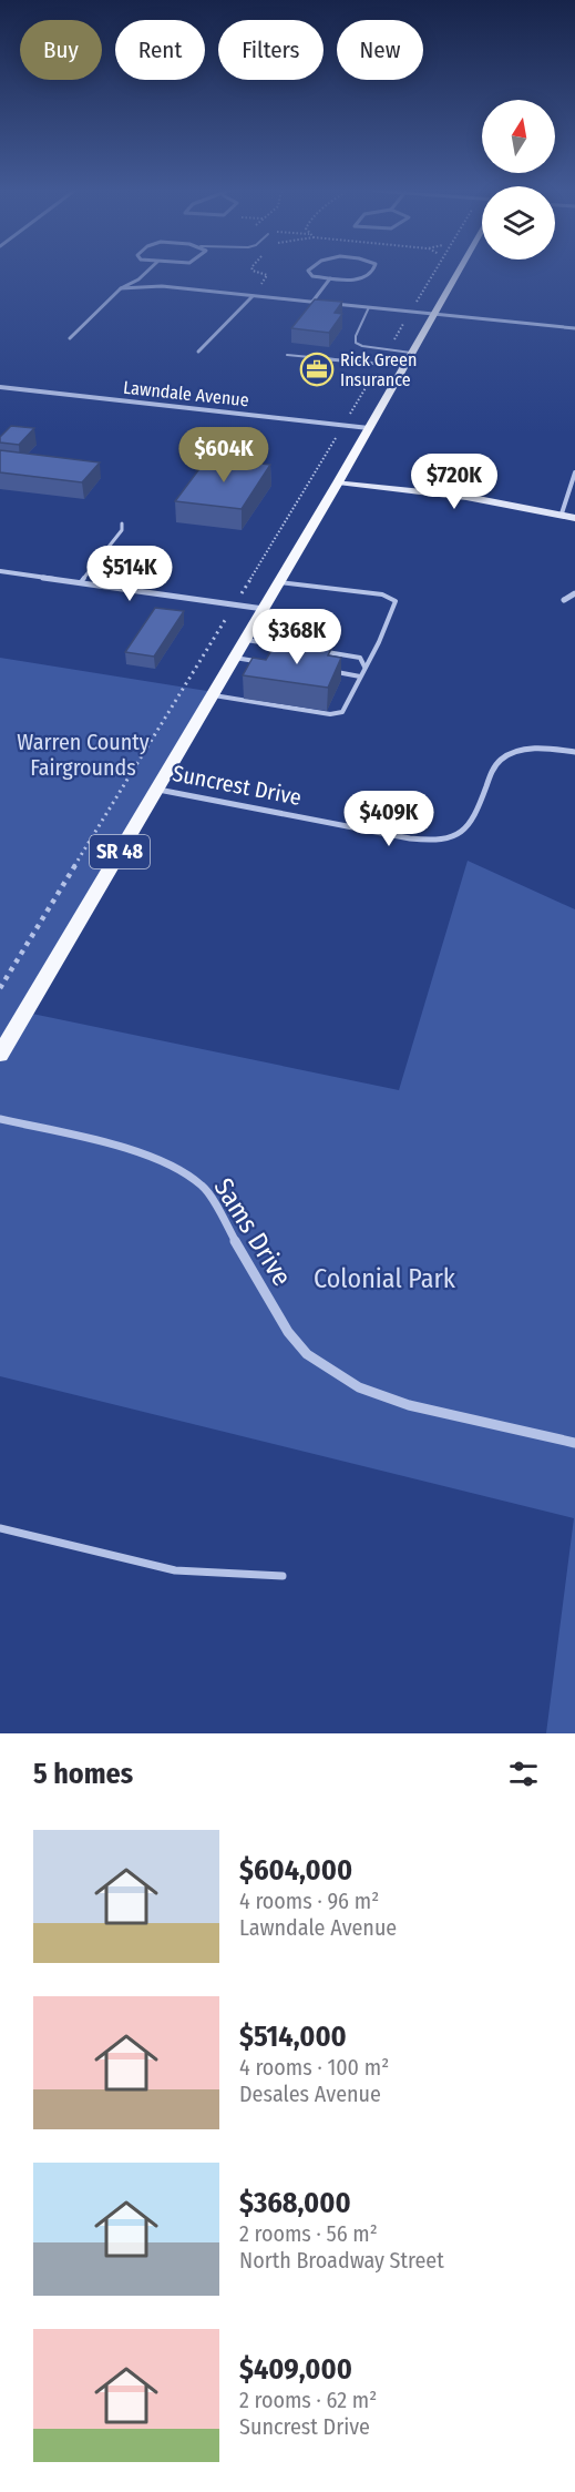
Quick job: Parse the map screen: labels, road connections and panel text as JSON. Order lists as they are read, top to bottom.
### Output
{
  "streets": {
    "main road": ["SR 48"],
    "street": ["Lawndale Avenue", "Suncrest Drive", "Sams Drive"]
  },
  "crossings": [
    ["Lawndale Avenue", "SR 48"],
    ["Suncrest Drive", "SR 48"]
  ],
  "parks": ["Warren County Fairgrounds", "Colonial Park"],
  "places": {
    "office": ["Rick Green Insurance"]
  },
  "north": "top",
  "page": {
    "chip": [
      "Buy",
      "Rent",
      "Filters",
      "New"
    ],
    "price": [
      "$604K",
      "$720K",
      "$514K",
      "$368K",
      "$409K"
    ],
    "heading": "5 homes",
    "list": [
      {
        "name": "$604,000",
        "note": "4 rooms · 96 m² · Lawndale Avenue"
      },
      {
        "name": "$514,000",
        "note": "4 rooms · 100 m² · Desales Avenue"
      },
      {
        "name": "$368,000",
        "note": "2 rooms · 56 m² · North Broadway Street"
      },
      {
        "name": "$409,000",
        "note": "2 rooms · 62 m² · Suncrest Drive"
      }
    ]
  }
}
